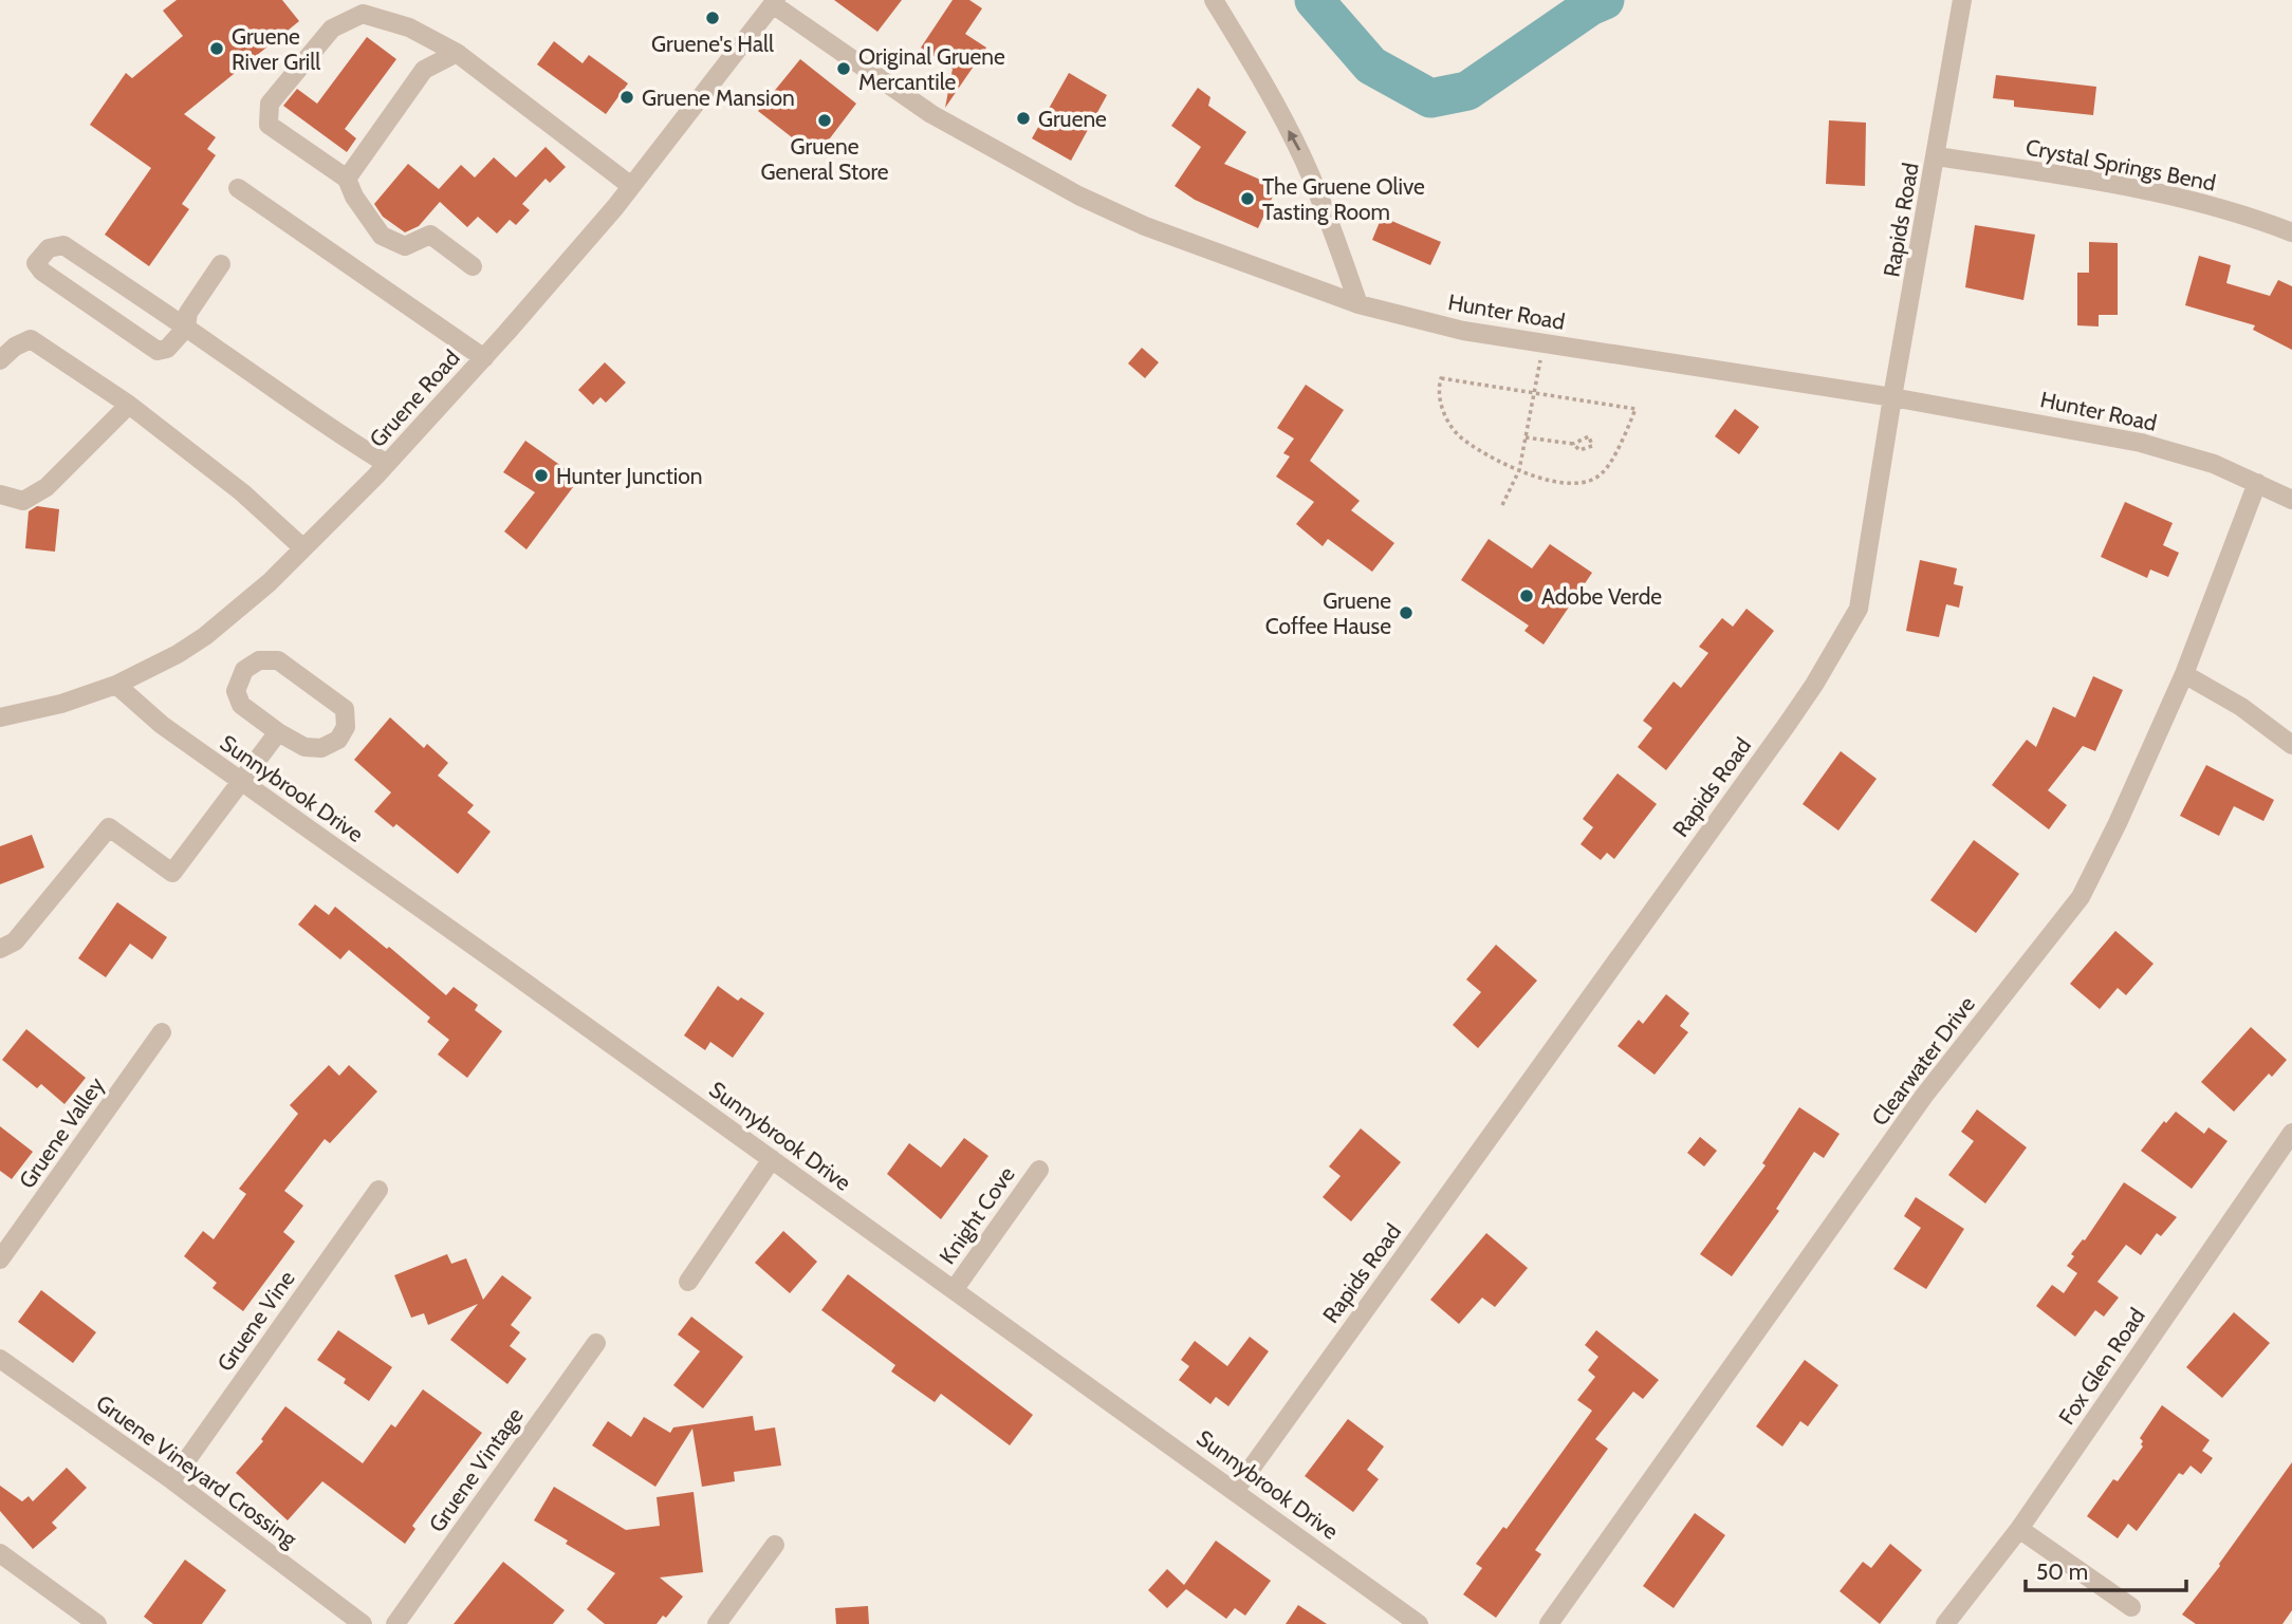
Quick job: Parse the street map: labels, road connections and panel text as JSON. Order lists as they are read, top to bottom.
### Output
{
  "streets": {
    "street": [
      "Crystal Springs Bend",
      "Rapids Road",
      "Hunter Road",
      "Gruene Road",
      "Sunnybrook Drive",
      "Clearwater Drive",
      "Gruene Valley",
      "Knight Cove",
      "Gruene Vine",
      "Fox Glen Road",
      "Gruene Vintage",
      "Gruene Vineyard Crossing"
    ]
  },
  "crossings": [
    ["Crystal Springs Bend", "Rapids Road"],
    ["Rapids Road", "Hunter Road"],
    ["Rapids Road", "Sunnybrook Drive"],
    ["Hunter Road", "Gruene Road"],
    ["Hunter Road", "Clearwater Drive"],
    ["Gruene Road", "Sunnybrook Drive"],
    ["Sunnybrook Drive", "Knight Cove"],
    ["Gruene Vine", "Gruene Vineyard Crossing"]
  ],
  "places": [
    "Gruene's Hall",
    "Gruene River Grill",
    "Original Gruene Mercantile",
    "Gruene Mansion",
    "Gruene",
    "Gruene General Store",
    "The Gruene Olive Tasting Room",
    "Hunter Junction",
    "Adobe Verde",
    "Gruene Coffee Hause"
  ],
  "scale_bar": "50 m"
}
